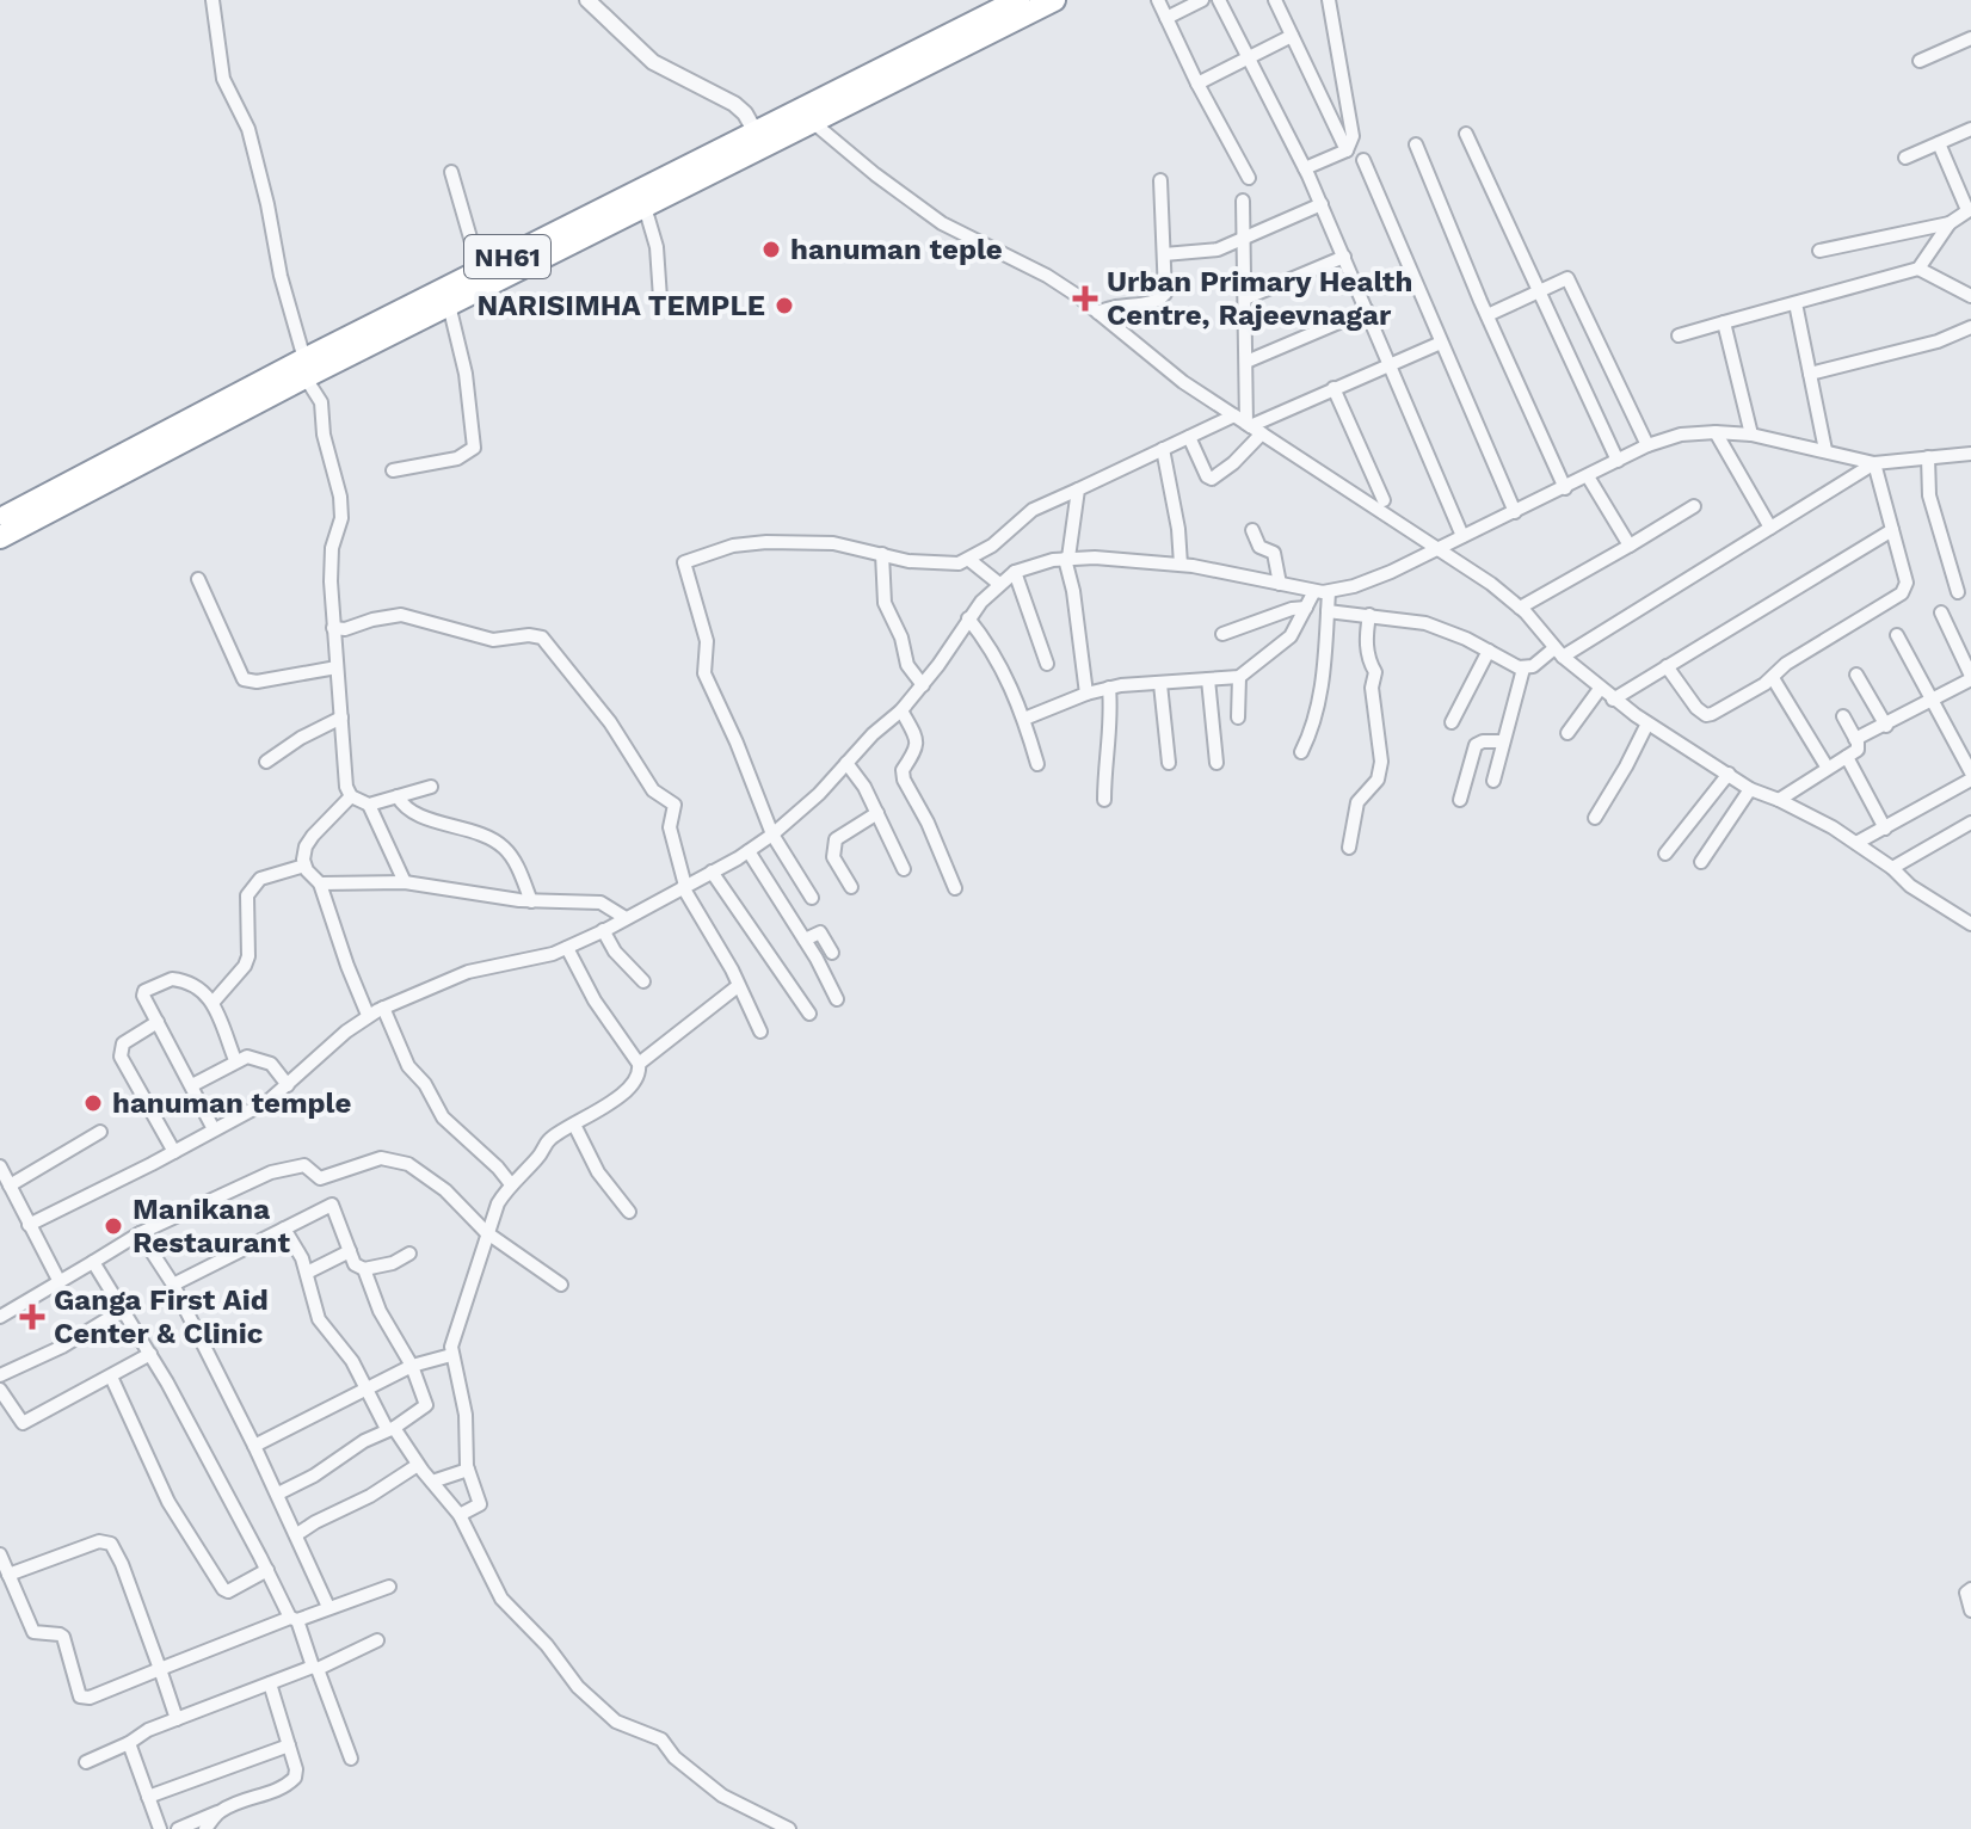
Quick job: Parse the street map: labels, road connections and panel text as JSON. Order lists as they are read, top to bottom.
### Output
{
  "streets": {
    "highway": ["NH61"]
  },
  "places": {
    "other": [
      "hanuman teple",
      "NARISIMHA TEMPLE",
      "hanuman temple",
      "Manikana Restaurant"
    ],
    "health": ["Urban Primary Health Centre, Rajeevnagar", "Ganga First Aid Center & Clinic"]
  }
}
